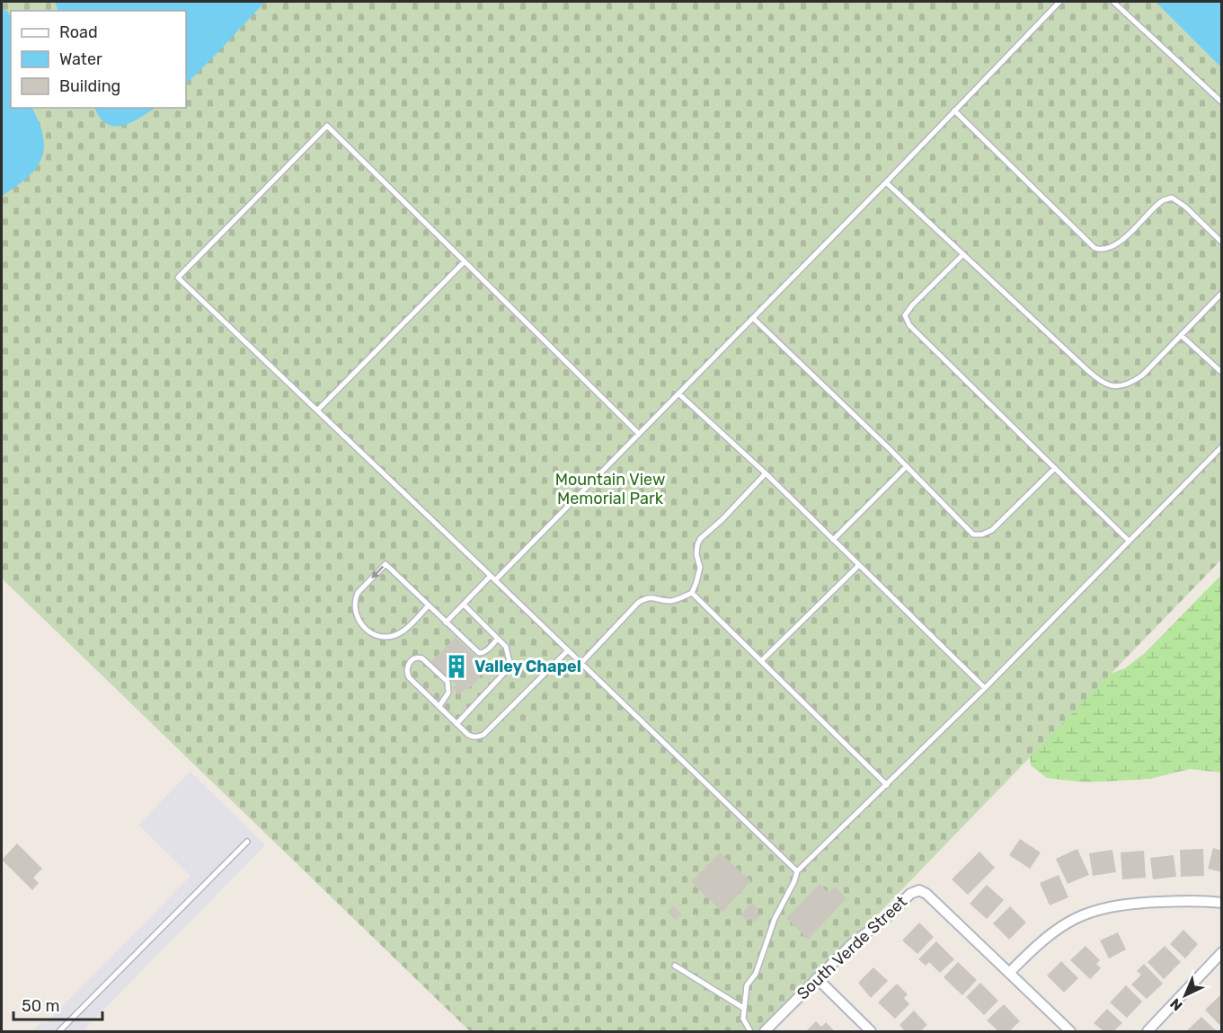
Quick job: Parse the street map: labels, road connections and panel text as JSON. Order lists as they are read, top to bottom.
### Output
{
  "streets": {
    "street": ["South Verde Street"]
  },
  "parks": ["Mountain View Memorial Park"],
  "places": {
    "building": ["Valley Chapel"]
  },
  "legend": ["Road", "Water", "Building"],
  "scale_bar": "50 m",
  "north": "bottom left"
}
